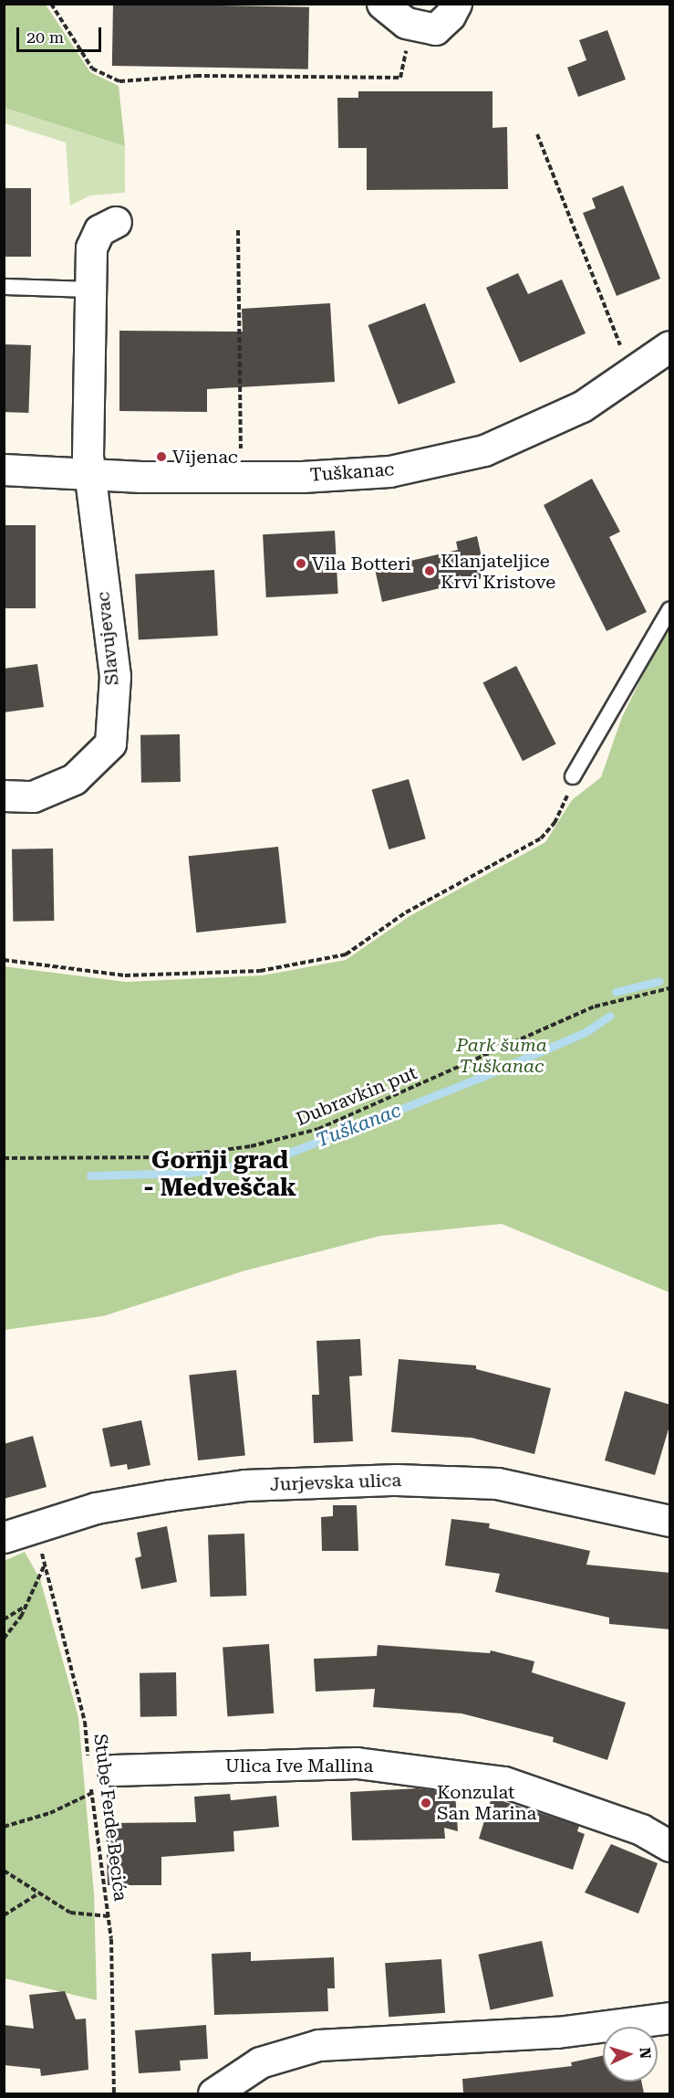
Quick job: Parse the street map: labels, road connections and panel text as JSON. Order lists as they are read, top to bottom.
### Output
{
  "streets": {
    "street": [
      "Tuškanac",
      "Slavujevac",
      "Jurjevska ulica",
      "Ulica Ive Mallina"
    ],
    "path": ["Dubravkin put", "Stube Ferde Becića"]
  },
  "crossings": [
    ["Tuškanac", "Slavujevac"],
    ["Ulica Ive Mallina", "Stube Ferde Becića"]
  ],
  "districts": ["Gornji grad - Medveščak"],
  "water": ["Tuškanac"],
  "parks": ["Park šuma Tuškanac"],
  "places": [
    "Vijenac",
    "Vila Botteri",
    "Klanjateljice Krvi Kristove",
    "Konzulat San Marina"
  ],
  "scale_bar": "20 m",
  "north": "right"
}
